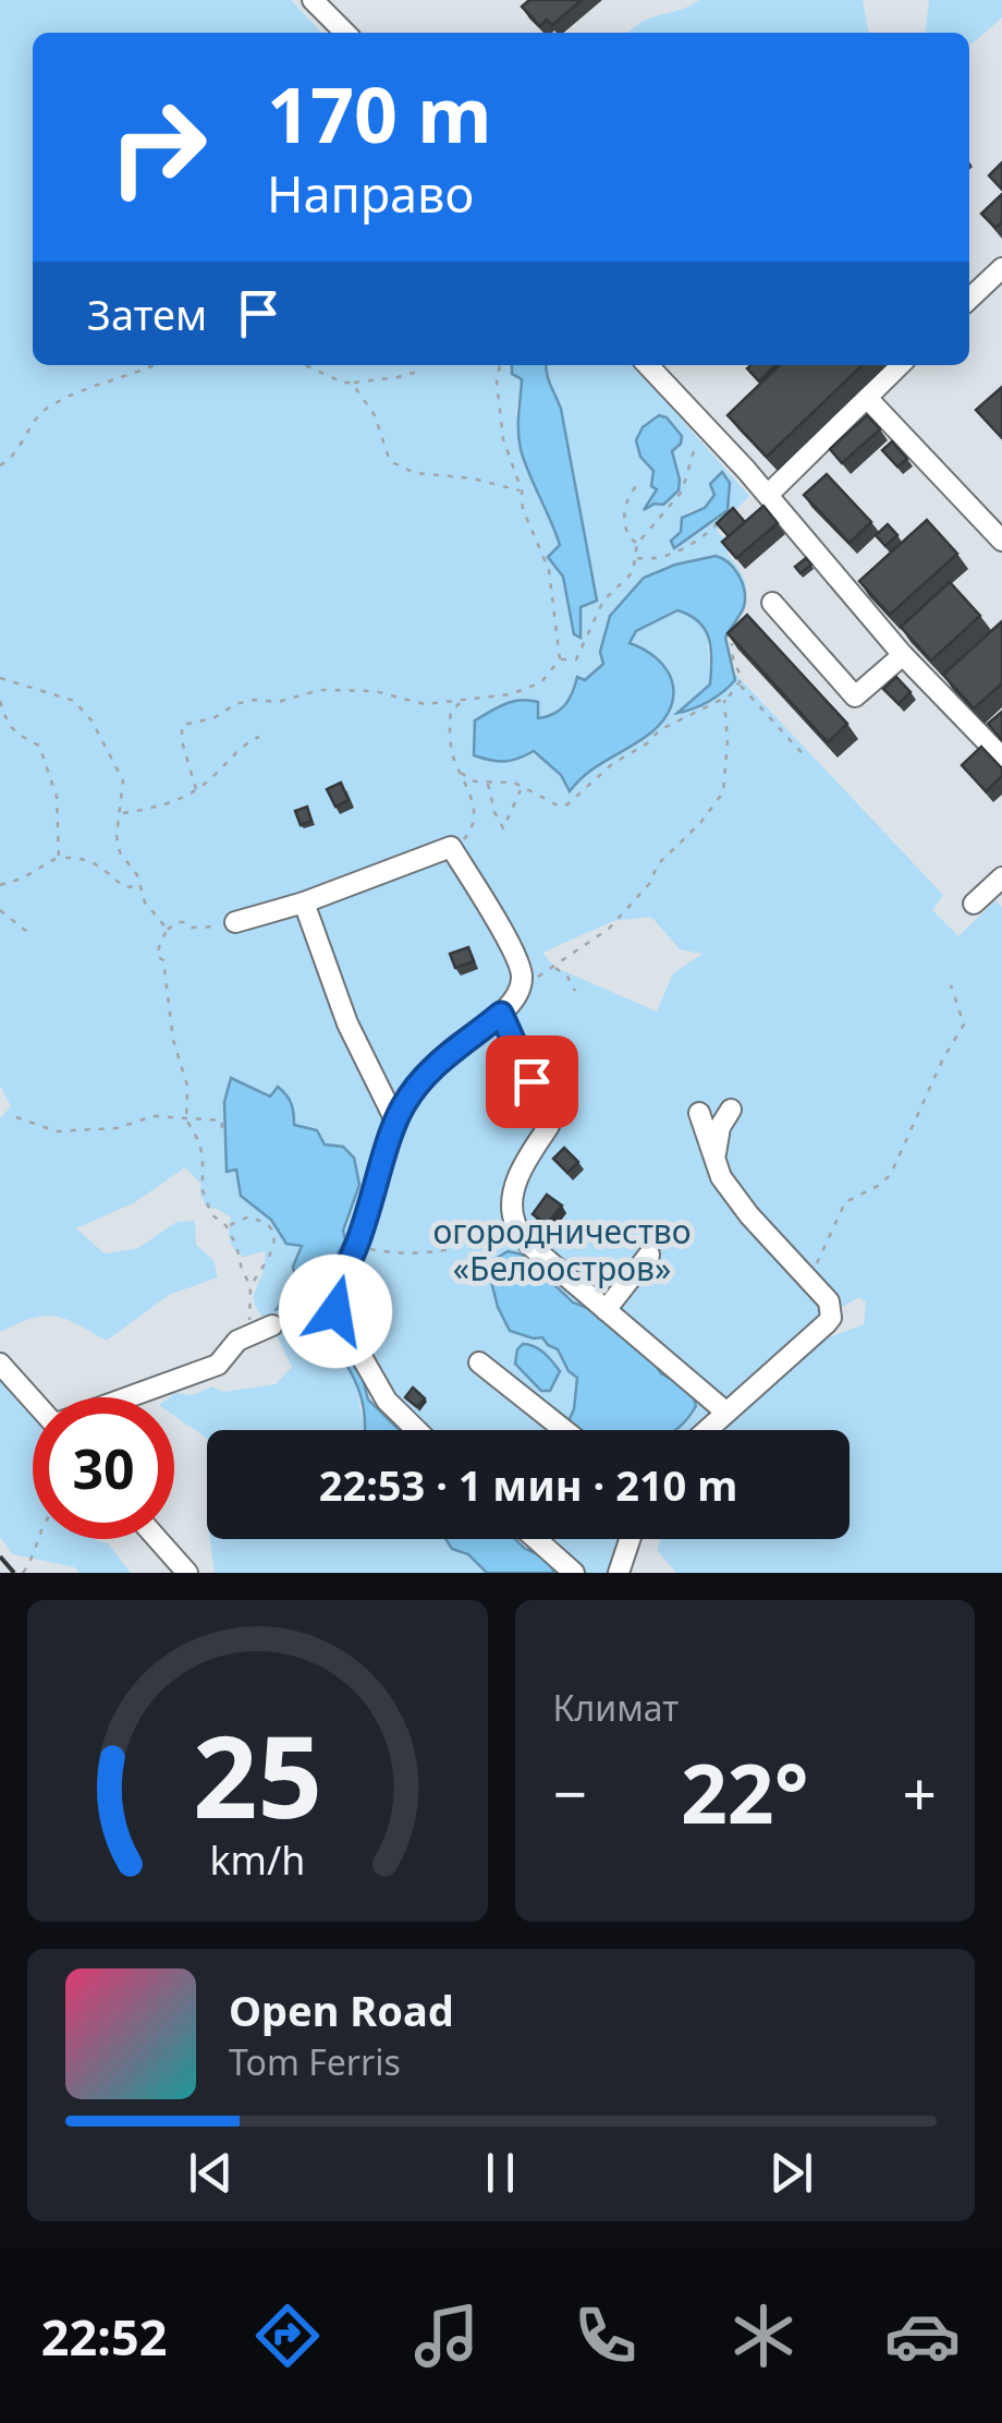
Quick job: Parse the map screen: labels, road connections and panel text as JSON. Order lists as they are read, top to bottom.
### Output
{
  "parks": ["огородничество «Белоостров»"],
  "page": {
    "turn": ["170 m", "Направо"],
    "then": "Затем",
    "limit": "30",
    "trip": "22:53 · 1 мин · 210 m",
    "tile": "Климат",
    "heat": ["−", "22°", "+"],
    "song": ["Open Road", "Tom Ferris"],
    "tabs": "22:52",
    "gauge": ["25", "km/h"]
  }
}
